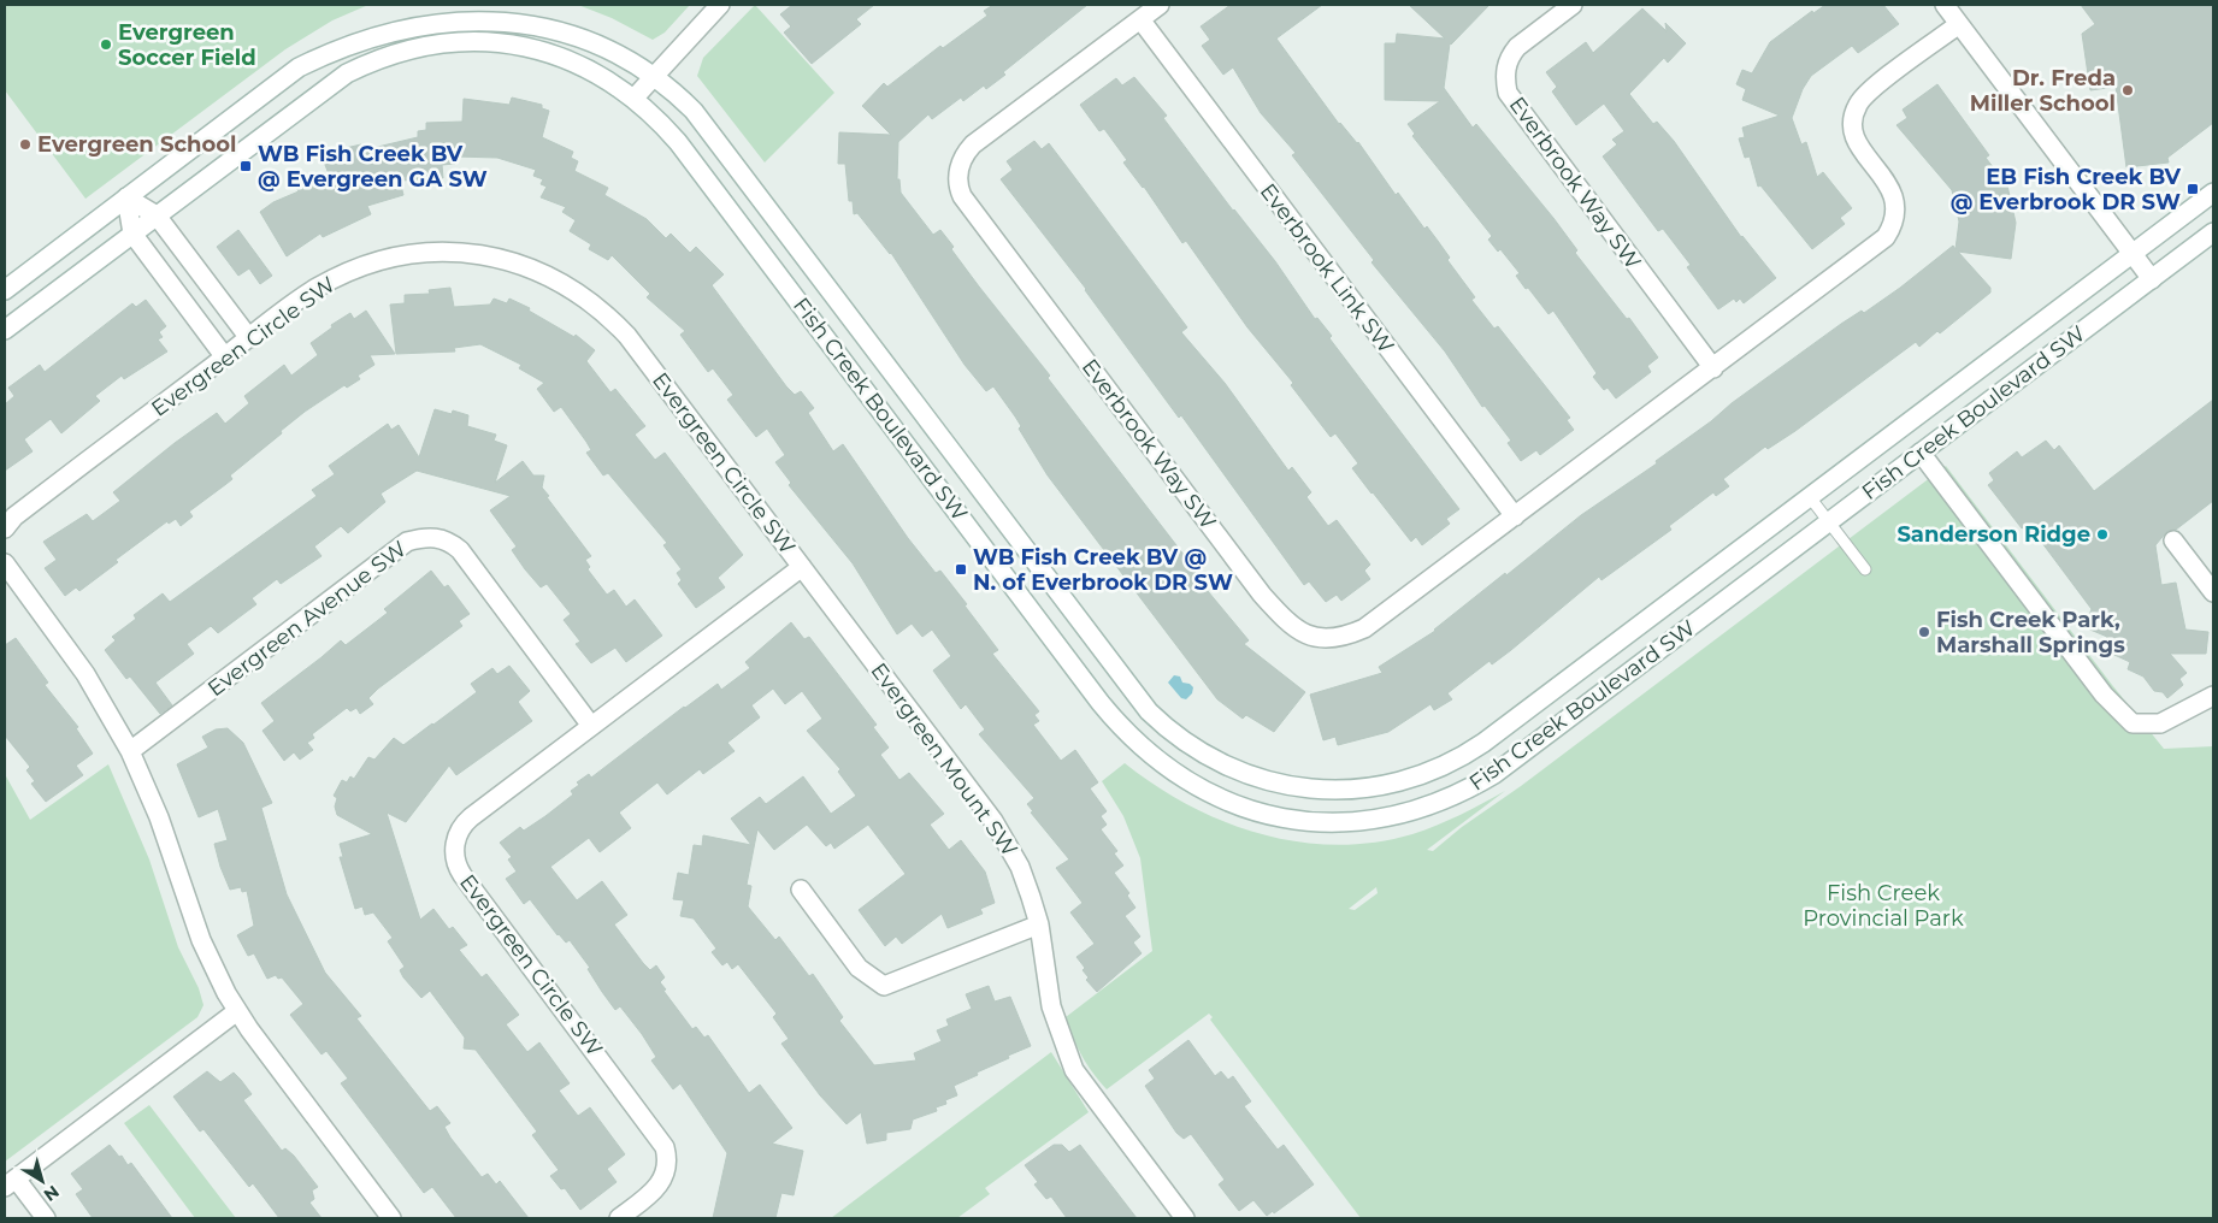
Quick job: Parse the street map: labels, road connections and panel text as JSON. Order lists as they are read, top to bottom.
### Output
{
  "streets": {
    "street": [
      "Everbrook Way SW",
      "Everbrook Link SW",
      "Evergreen Circle SW",
      "Fish Creek Boulevard SW",
      "Evergreen Avenue SW",
      "Evergreen Mount SW"
    ]
  },
  "crossings": [
    ["Everbrook Way SW", "Everbrook Link SW"],
    ["Evergreen Circle SW", "Evergreen Avenue SW"],
    ["Evergreen Circle SW", "Evergreen Mount SW"]
  ],
  "parks": ["Fish Creek Provincial Park"],
  "places": {
    "other": [
      "Evergreen Soccer Field",
      "Dr. Freda Miller School",
      "Evergreen School",
      "Sanderson Ridge",
      "Fish Creek Park, Marshall Springs"
    ],
    "transit": ["WB Fish Creek BV @ Evergreen GA SW", "EB Fish Creek BV @ Everbrook DR SW", "WB Fish Creek BV @ N. of Everbrook DR SW"]
  },
  "north": "bottom right"
}
